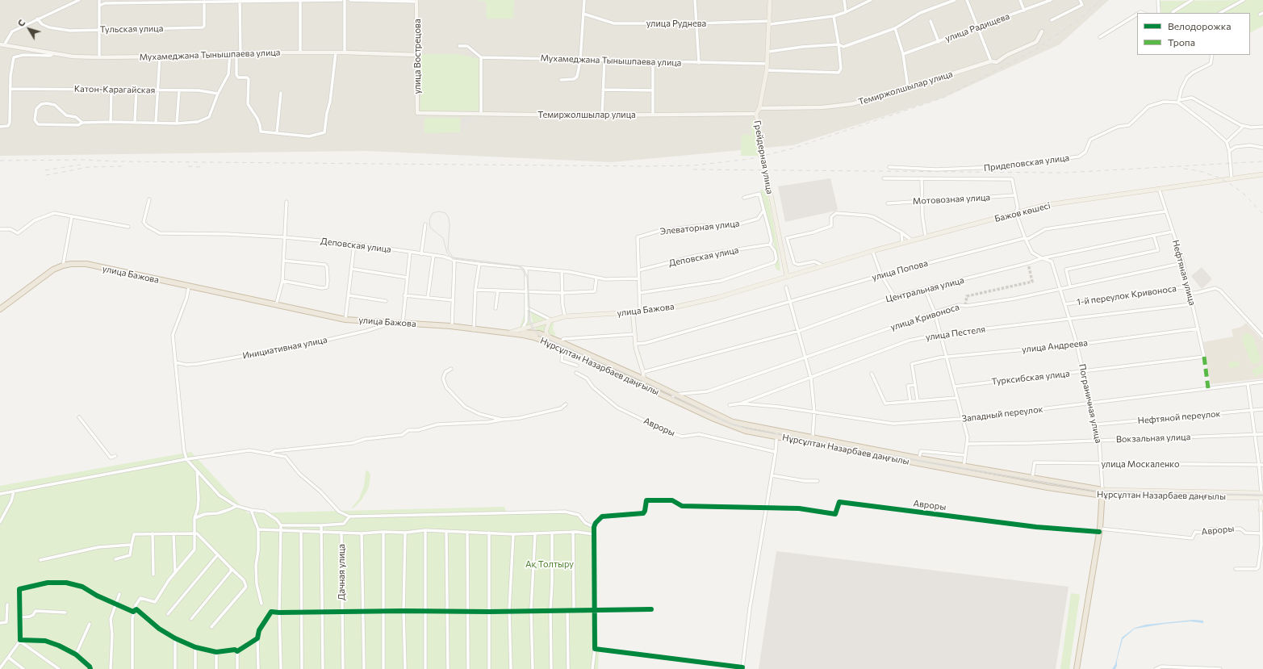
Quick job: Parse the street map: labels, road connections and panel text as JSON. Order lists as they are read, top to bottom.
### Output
{
  "streets": {
    "highway": ["улица Бажова", "Нұрсұлтан Назарбаев даңғылы", "Пограничная улица"],
    "main road": ["Грейдерная улица", "Бажов көшесі"],
    "street": [
      "улица Руднева",
      "улица Радищева",
      "Тульская улица",
      "Мухамеджана Тынышпаева улица",
      "улица Вострецова",
      "Темиржолшылар улица",
      "Катон-Карагайская",
      "Придеповская улица",
      "Мотовозная улица",
      "Элеваторная улица",
      "Деповская улица",
      "улица Попова",
      "Нефтяная улица",
      "Центральная улица",
      "1-й переулок Кривоноса",
      "улица Кривоноса",
      "улица Пестеля",
      "улица Андреева",
      "Инициативная улица",
      "Турксибская улица",
      "Западный переулок",
      "Нефтяной переулок",
      "Авроры",
      "Вокзальная улица",
      "улица Москаленко",
      "Дачная улица"
    ]
  },
  "crossings": [
    ["улица Руднева", "Грейдерная улица"],
    ["Мухамеджана Тынышпаева улица", "улица Вострецова"],
    ["Мухамеджана Тынышпаева улица", "Грейдерная улица"],
    ["улица Вострецова", "Темиржолшылар улица"],
    ["Темиржолшылар улица", "Грейдерная улица"],
    ["Грейдерная улица", "Бажов көшесі"],
    ["Грейдерная улица", "улица Бажова"],
    ["Мотовозная улица", "Пограничная улица"],
    ["Бажов көшесі", "Нефтяная улица"],
    ["Бажов көшесі", "улица Бажова"],
    ["Бажов көшесі", "Пограничная улица"],
    ["Элеваторная улица", "Деповская улица"],
    ["улица Попова", "Нефтяная улица"],
    ["улица Попова", "Пограничная улица"],
    ["Нефтяная улица", "Центральная улица"],
    ["Нефтяная улица", "1-й переулок Кривоноса"],
    ["Нефтяная улица", "улица Кривоноса"],
    ["Нефтяная улица", "улица Пестеля"],
    ["Нефтяная улица", "улица Андреева"],
    ["Нефтяная улица", "Турксибская улица"],
    ["улица Бажова", "Инициативная улица"],
    ["улица Бажова", "Нұрсұлтан Назарбаев даңғылы"],
    ["Центральная улица", "Пограничная улица"],
    ["1-й переулок Кривоноса", "Пограничная улица"],
    ["улица Кривоноса", "Нұрсұлтан Назарбаев даңғылы"],
    ["улица Кривоноса", "Пограничная улица"],
    ["улица Пестеля", "Пограничная улица"],
    ["улица Пестеля", "Западный переулок"],
    ["улица Андреева", "Пограничная улица"],
    ["Нұрсұлтан Назарбаев даңғылы", "Пограничная улица"],
    ["Нұрсұлтан Назарбаев даңғылы", "улица Москаленко"],
    ["Турксибская улица", "Пограничная улица"],
    ["Пограничная улица", "Западный переулок"],
    ["Пограничная улица", "Нефтяной переулок"],
    ["Пограничная улица", "Авроры"],
    ["Пограничная улица", "Вокзальная улица"],
    ["Пограничная улица", "улица Москаленко"]
  ],
  "parks": ["Ақ Толтыру"],
  "legend": ["Велодорожка", "Тропа"],
  "north": "top left"
}
